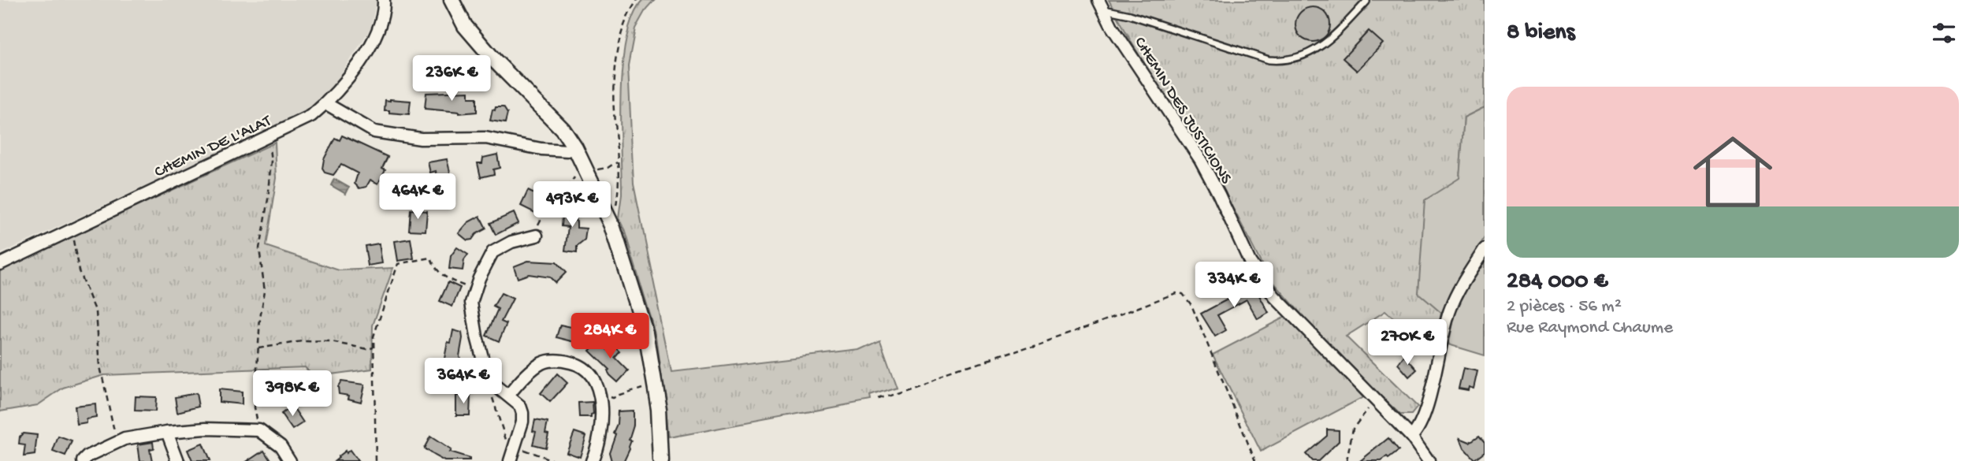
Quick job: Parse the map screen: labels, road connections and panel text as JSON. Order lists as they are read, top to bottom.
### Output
{
  "streets": {
    "street": ["CHEMIN DES JUSTICIONS", "CHEMIN DE L'ALAT"]
  },
  "page": {
    "heading": "8 biens",
    "price": [
      "236K €",
      "464K €",
      "493K €",
      "334K €",
      "284K €",
      "270K €",
      "364K €",
      "398K €"
    ],
    "list": [
      {
        "name": "284 000 €",
        "note": "2 pièces · 56 m² · Rue Raymond Chaume"
      }
    ]
  }
}
